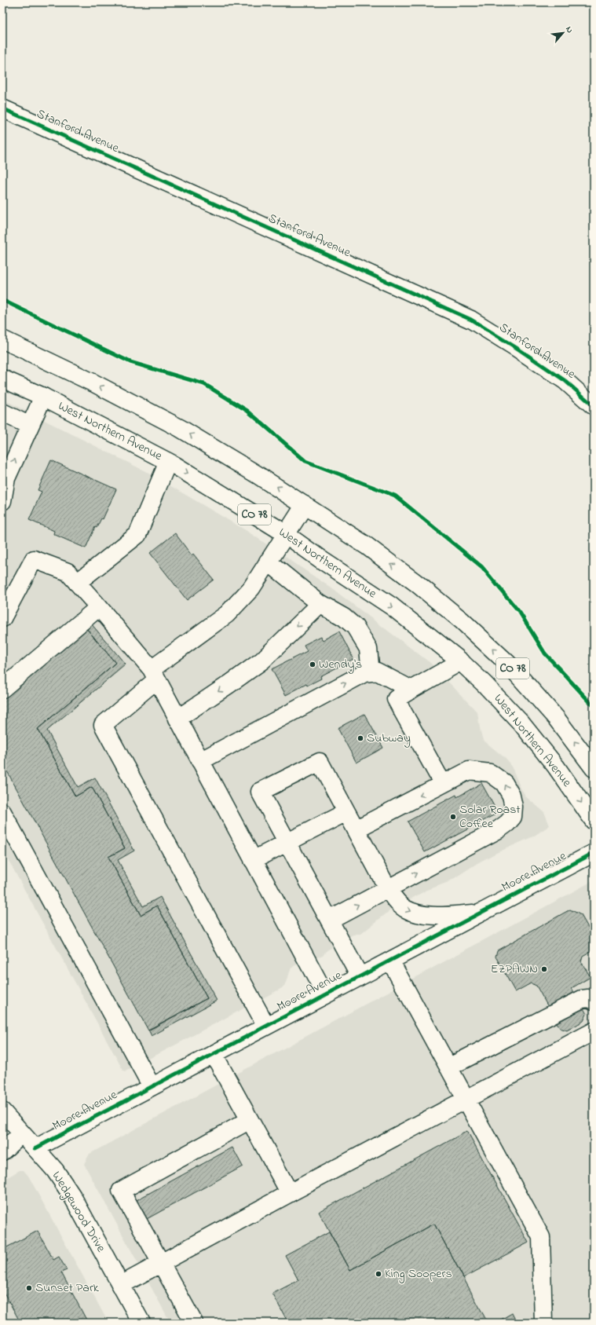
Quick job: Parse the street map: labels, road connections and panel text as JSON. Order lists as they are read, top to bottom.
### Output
{
  "streets": {
    "street": [
      "Stanford Avenue",
      "West Northern Avenue",
      "CO 78",
      "Moore Avenue",
      "Wedgewood Drive"
    ]
  },
  "crossings": [
    ["Moore Avenue", "Wedgewood Drive"]
  ],
  "places": [
    "Wendy's",
    "Subway",
    "Solar Roast Coffee",
    "EZPAWN",
    "King Soopers",
    "Sunset Park"
  ],
  "north": "top right"
}
